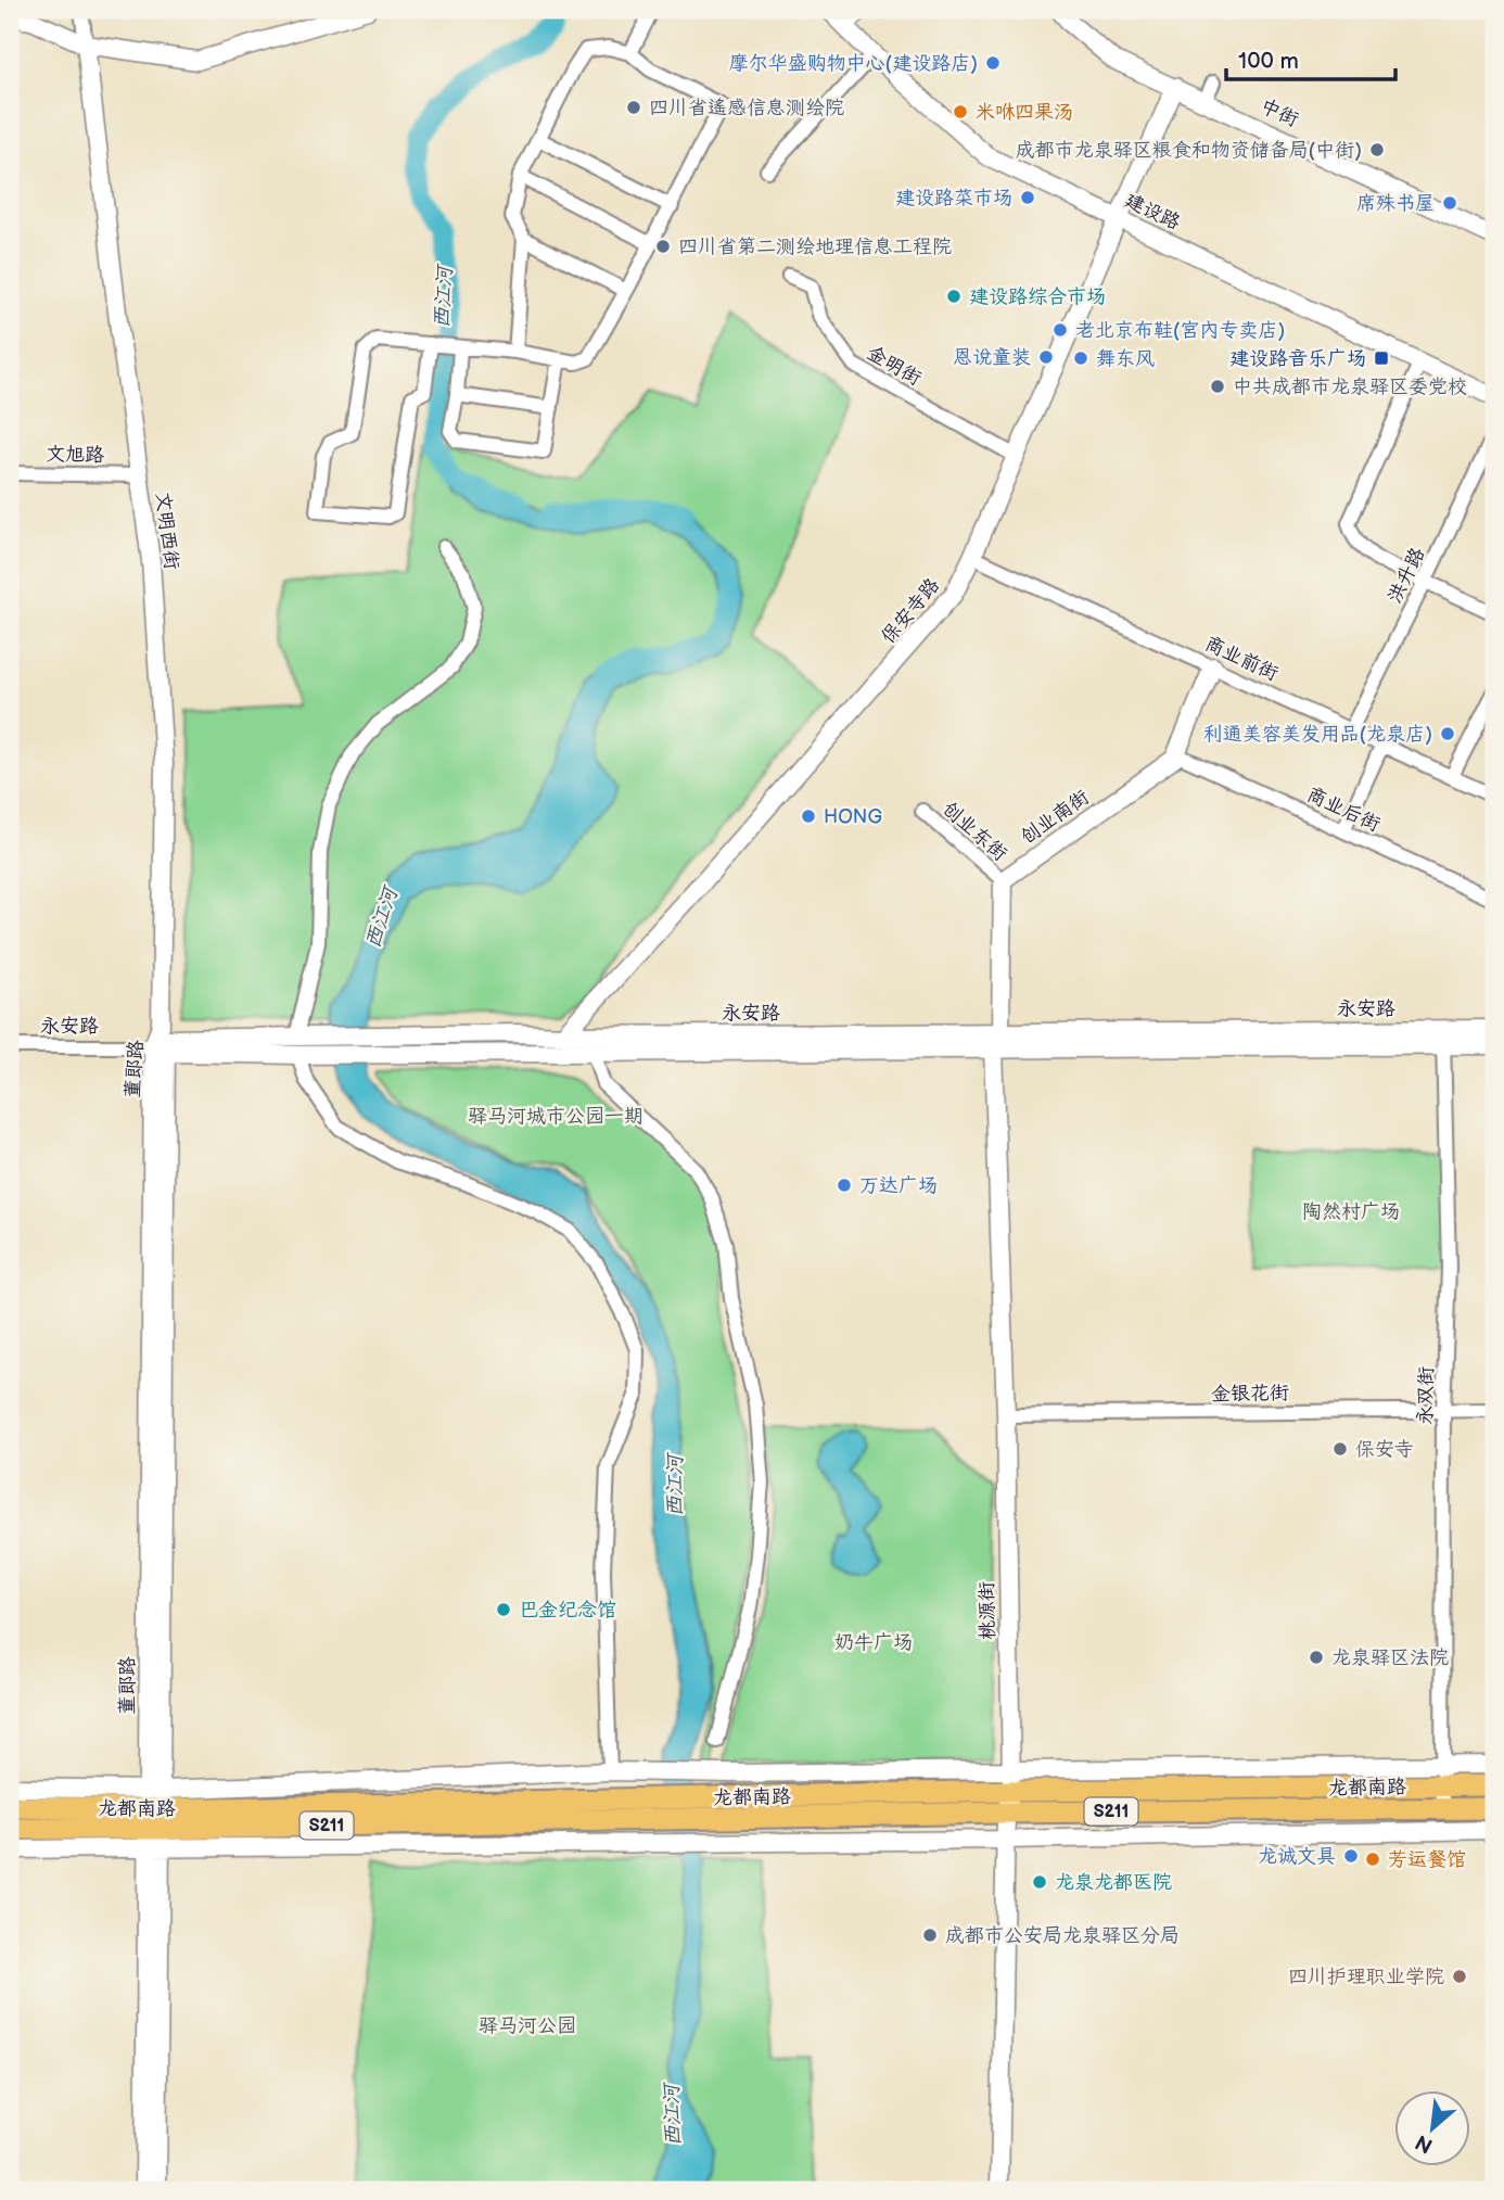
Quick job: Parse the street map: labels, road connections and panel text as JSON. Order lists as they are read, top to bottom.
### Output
{
  "streets": {
    "main road": ["龙都南路", "S211"],
    "street": [
      "中街",
      "建设路",
      "金明街",
      "文旭路",
      "文明西街",
      "洪升路",
      "保安寺路",
      "商业前街",
      "商业后街",
      "创业南街",
      "创业东街",
      "永安路",
      "董郞路",
      "金银花街",
      "永双街",
      "桃源街"
    ]
  },
  "crossings": [
    ["中街", "保安寺路"],
    ["建设路", "保安寺路"],
    ["金明街", "保安寺路"],
    ["文旭路", "文明西街"],
    ["文明西街", "永安路"],
    ["文明西街", "董郞路"],
    ["洪升路", "商业前街"],
    ["保安寺路", "商业前街"],
    ["保安寺路", "永安路"],
    ["商业前街", "创业南街"],
    ["商业后街", "创业南街"],
    ["创业南街", "创业东街"],
    ["永安路", "董郞路"],
    ["永安路", "永双街"],
    ["永安路", "桃源街"],
    ["董郞路", "龙都南路"],
    ["金银花街", "永双街"],
    ["金银花街", "桃源街"],
    ["永双街", "龙都南路"],
    ["桃源街", "龙都南路"]
  ],
  "water": ["西江河"],
  "parks": [
    "驿马河城市公园一期",
    "陶然村广场",
    "奶牛广场",
    "驿马河公园"
  ],
  "places": {
    "other": [
      "摩尔华盛购物中心(建设路店)",
      "四川省遥感信息测绘院",
      "米咻四果汤",
      "成都市龙泉驿区粮食和物资储备局(中街)",
      "建设路菜市场",
      "席殊书屋",
      "四川省第二测绘地理信息工程院",
      "建设路综合市场",
      "老北京布鞋(宫内专卖店)",
      "恩说童装",
      "舞东风",
      "中共成都市龙泉驿区委党校",
      "利通美容美发用品(龙泉店)",
      "HONG",
      "万达广场",
      "保安寺",
      "巴金纪念馆",
      "龙泉驿区法院",
      "龙诚文具",
      "芳运餐馆",
      "龙泉龙都医院",
      "成都市公安局龙泉驿区分局",
      "四川护理职业学院"
    ],
    "transit": ["建设路音乐广场"]
  },
  "scale_bar": "100 m",
  "north": "bottom left"
}
